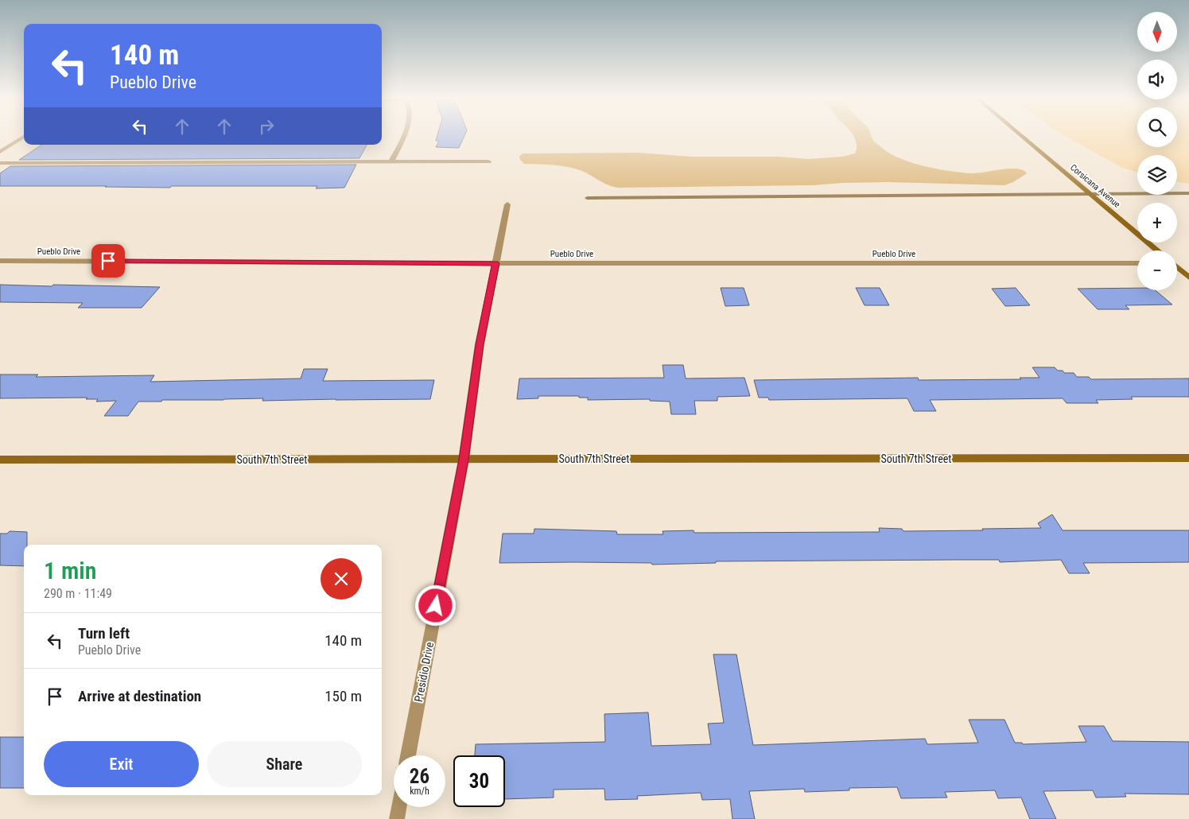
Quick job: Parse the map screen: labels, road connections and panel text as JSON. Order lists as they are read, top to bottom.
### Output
{
  "streets": {
    "main road": ["Corsicana Avenue", "South 7th Street"],
    "street": ["Pueblo Drive", "Presidio Drive"]
  },
  "crossings": [
    ["Pueblo Drive", "Presidio Drive"],
    ["South 7th Street", "Presidio Drive"]
  ],
  "north": "bottom",
  "page": {
    "map_buttons": ["+", "−"],
    "turn": ["140 m", "Pueblo Drive"],
    "heading": ["1 min", "290 m · 11:49"],
    "list": [
      {
        "name": "Turn left",
        "note": "Pueblo Drive",
        "value": "140 m"
      },
      {
        "name": "Arrive at destination",
        "value": "150 m"
      }
    ],
    "buttons": ["Exit", "Share"],
    "speed": "26 km/h",
    "limit": "30"
  }
}
